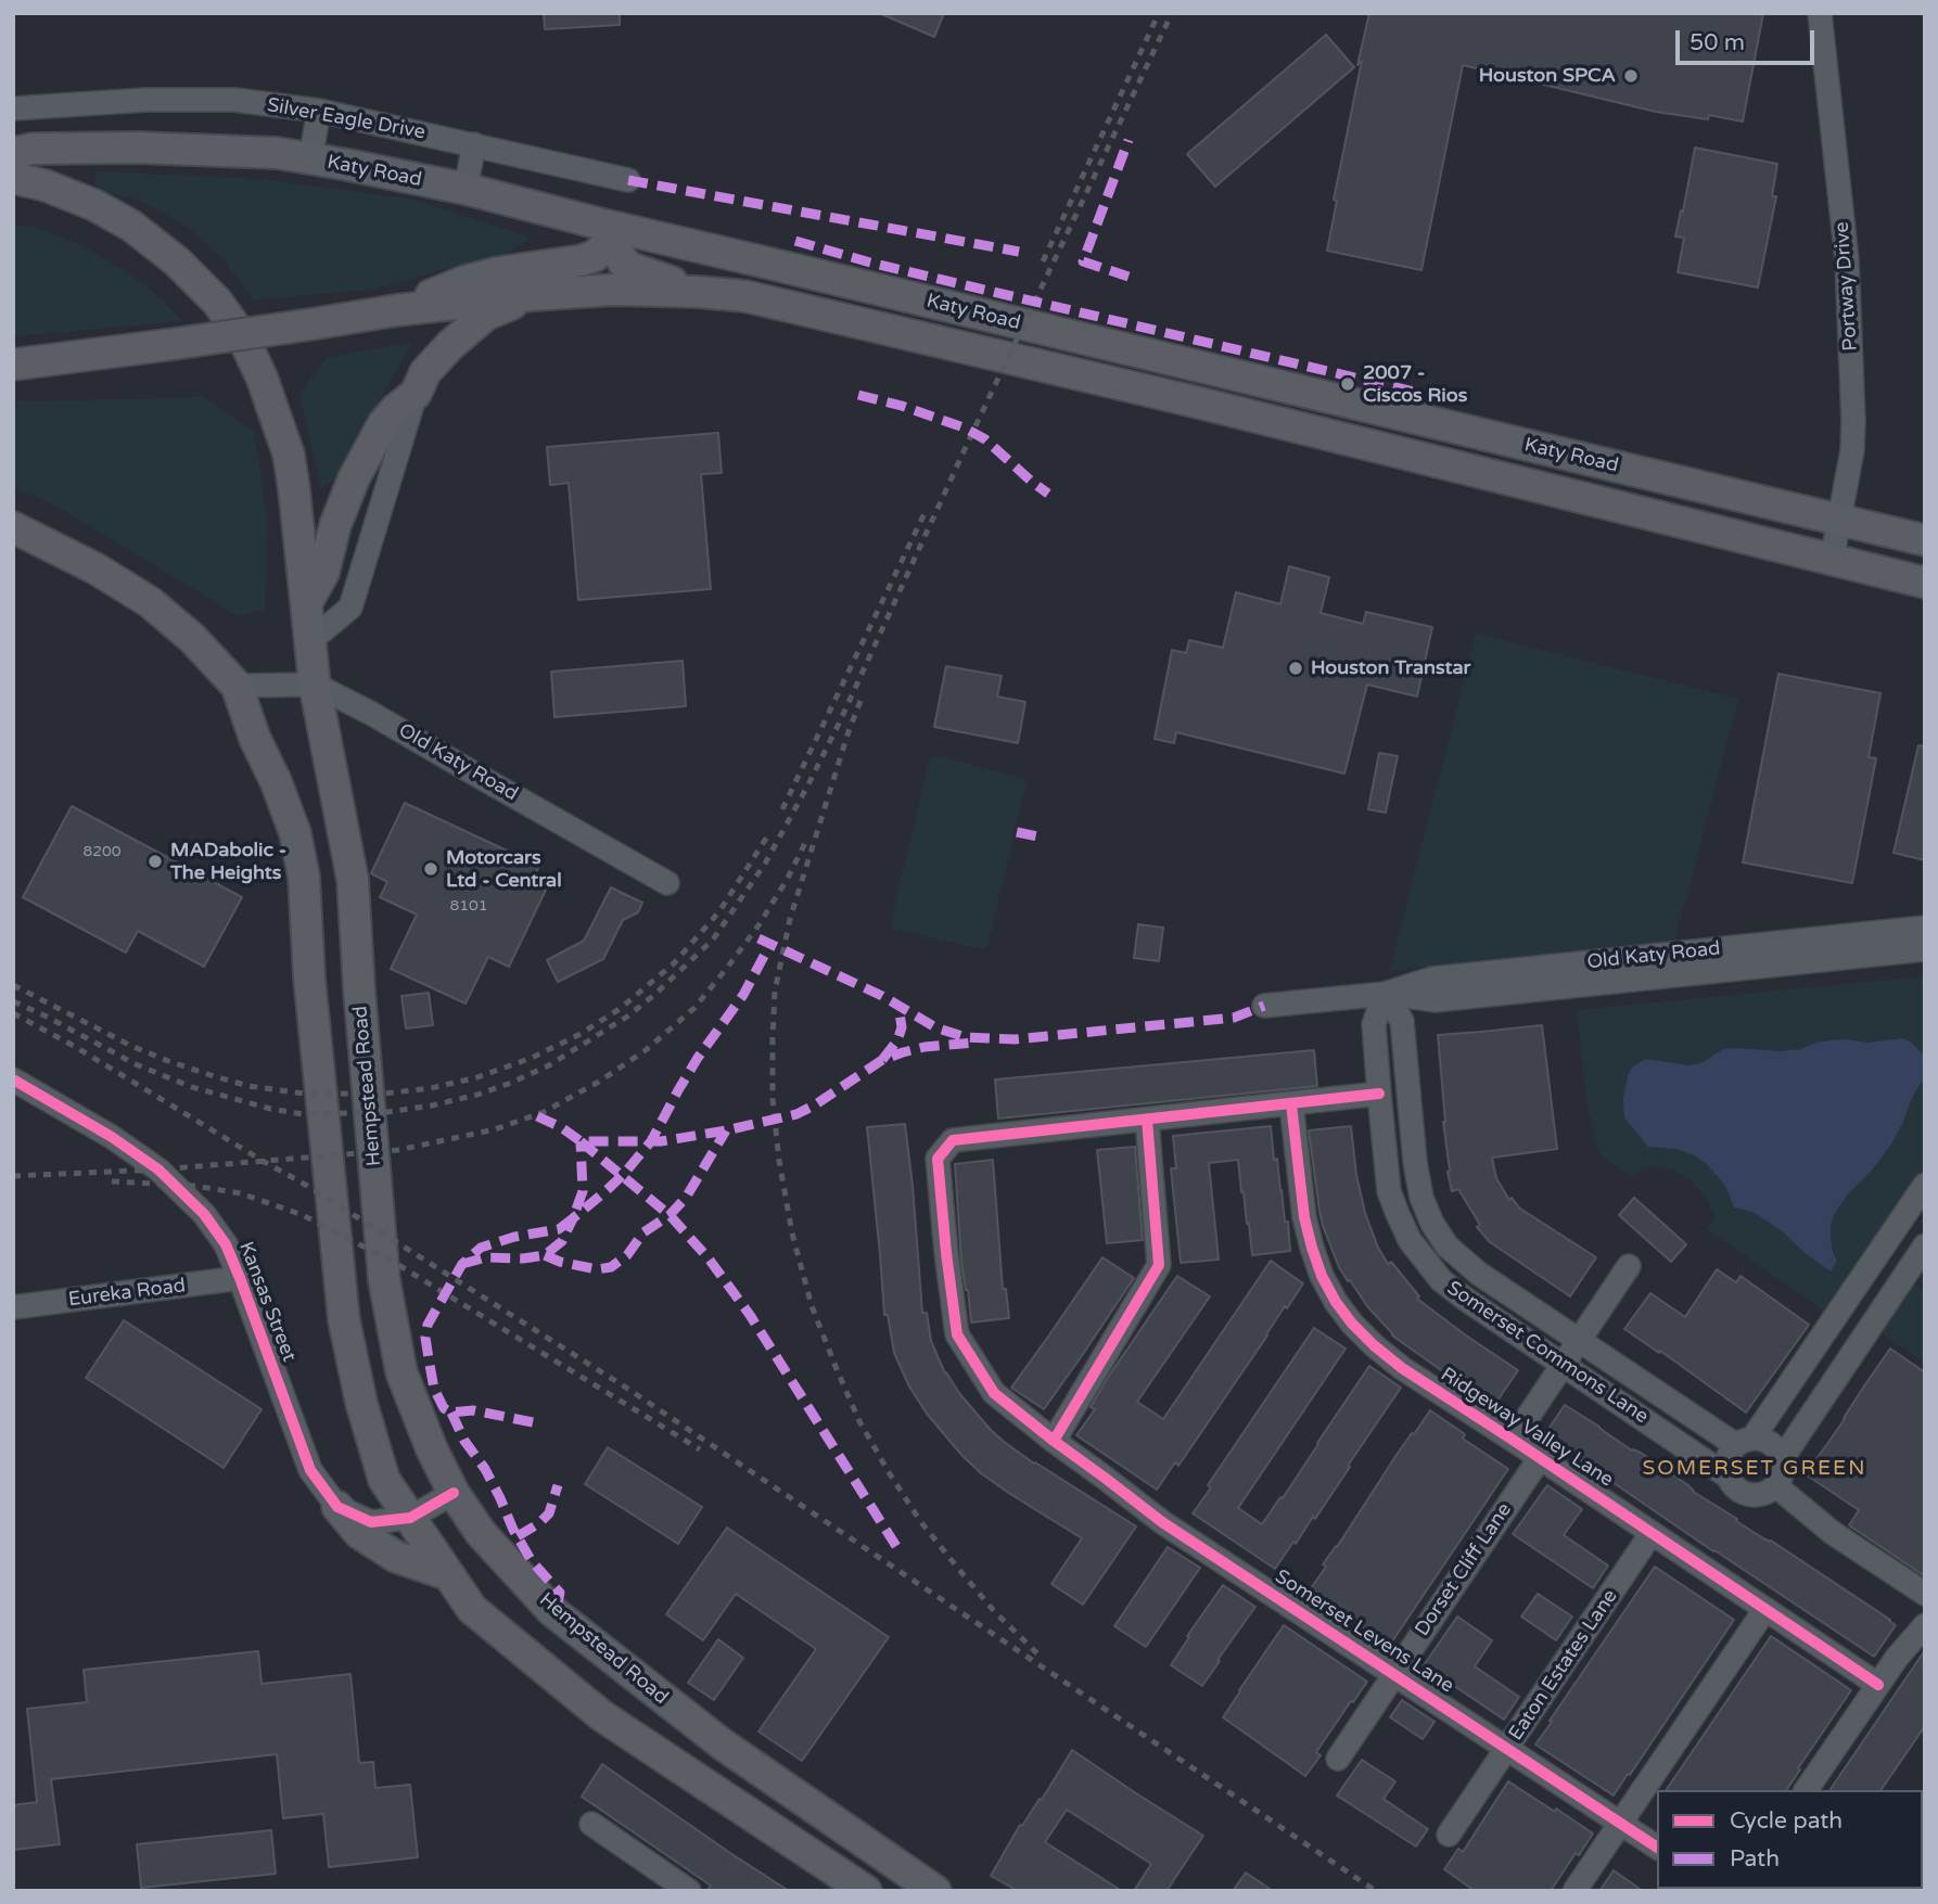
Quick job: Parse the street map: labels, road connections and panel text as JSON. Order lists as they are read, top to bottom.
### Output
{
  "streets": {
    "main road": ["Katy Road", "Hempstead Road"],
    "street": [
      "Silver Eagle Drive",
      "Portway Drive",
      "Old Katy Road",
      "Eureka Road",
      "Kansas Street",
      "Somerset Commons Lane",
      "Ridgeway Valley Lane",
      "Dorset Cliff Lane",
      "Somerset Levens Lane",
      "Eaton Estates Lane"
    ]
  },
  "crossings": [
    ["Katy Road", "Portway Drive"],
    ["Old Katy Road", "Hempstead Road"],
    ["Old Katy Road", "Somerset Commons Lane"],
    ["Eureka Road", "Kansas Street"],
    ["Somerset Commons Lane", "Somerset Levens Lane"],
    ["Ridgeway Valley Lane", "Dorset Cliff Lane"],
    ["Ridgeway Valley Lane", "Somerset Levens Lane"],
    ["Ridgeway Valley Lane", "Eaton Estates Lane"],
    ["Dorset Cliff Lane", "Somerset Levens Lane"],
    ["Somerset Levens Lane", "Eaton Estates Lane"]
  ],
  "districts": ["SOMERSET GREEN"],
  "places": [
    "Houston SPCA",
    "2007 - Ciscos Rios",
    "Houston Transtar",
    "MADabolic - The Heights",
    "Motorcars Ltd - Central"
  ],
  "house_numbers": ["8200", "8101"],
  "legend": ["Cycle path", "Path"],
  "scale_bar": "50 m"
}
